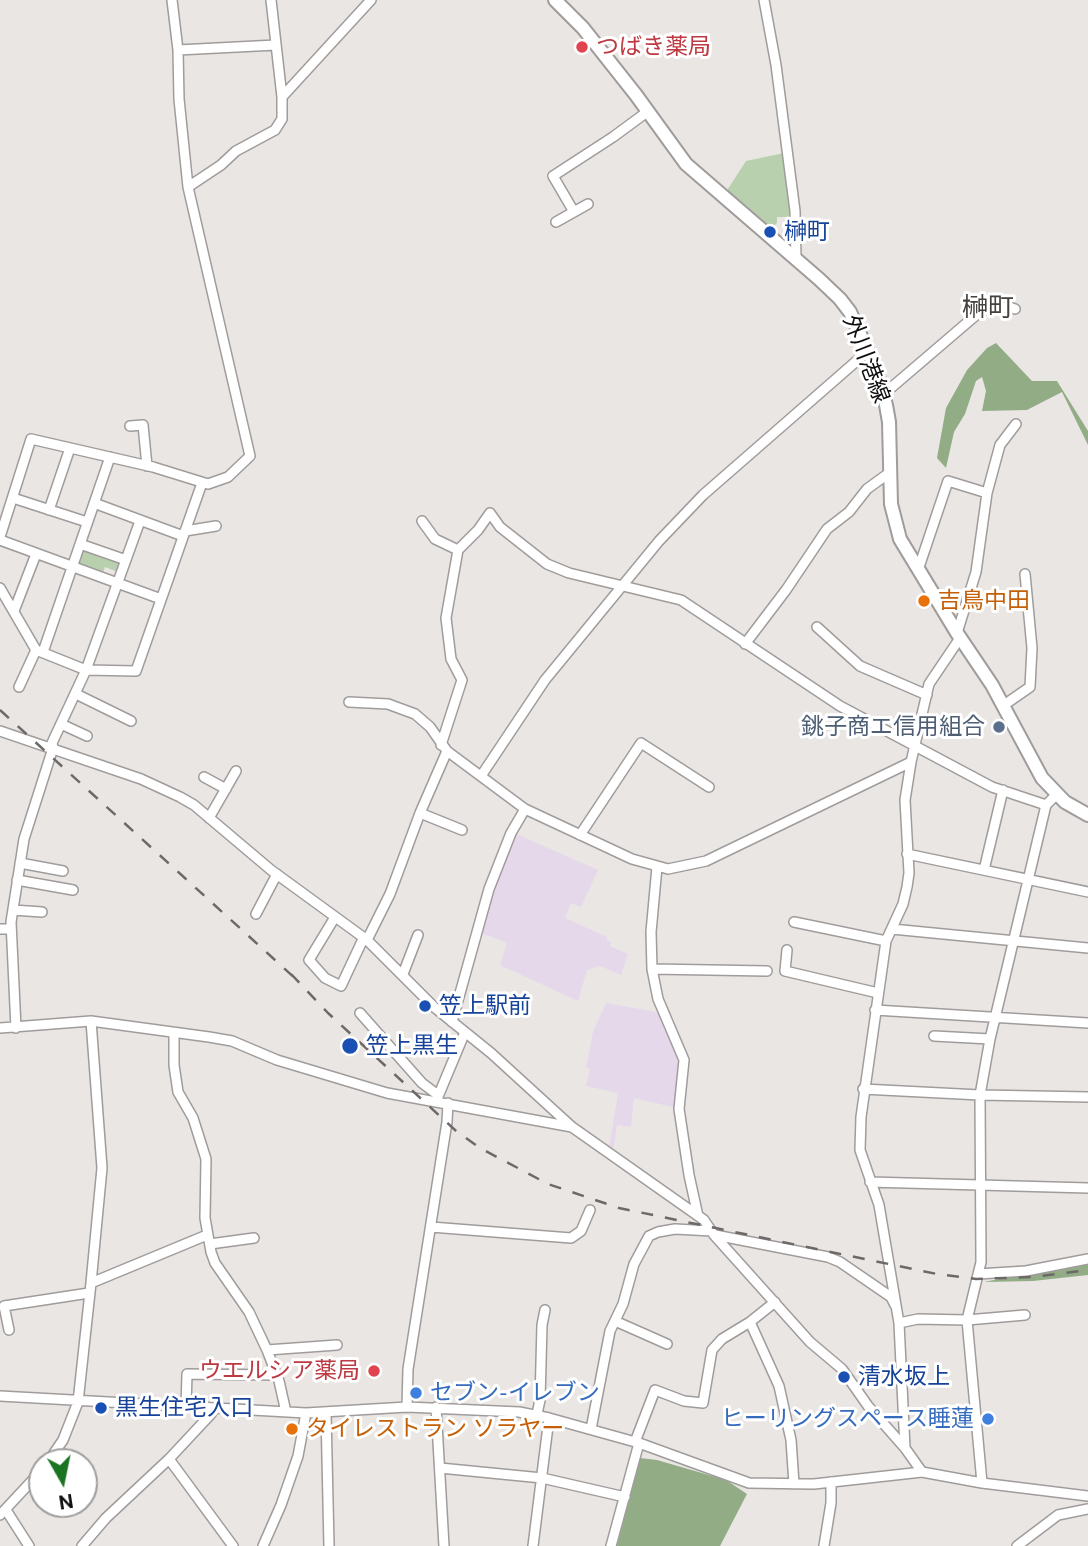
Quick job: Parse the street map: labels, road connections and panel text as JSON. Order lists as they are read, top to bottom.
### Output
{
  "streets": {
    "main road": ["外川港線"]
  },
  "districts": ["榊町"],
  "places": [
    "つばき薬局",
    "榊町",
    "吉鳥中田",
    "銚子商エ信用組合",
    "笠上駅前",
    "笠上黒生",
    "ウエルシア薬局",
    "清水坂上",
    "セブン-イレブン",
    "黒生住宅入口",
    "ヒーリングスペース睡蓮",
    "タイレストラン ソラヤー"
  ],
  "north": "bottom"
}
